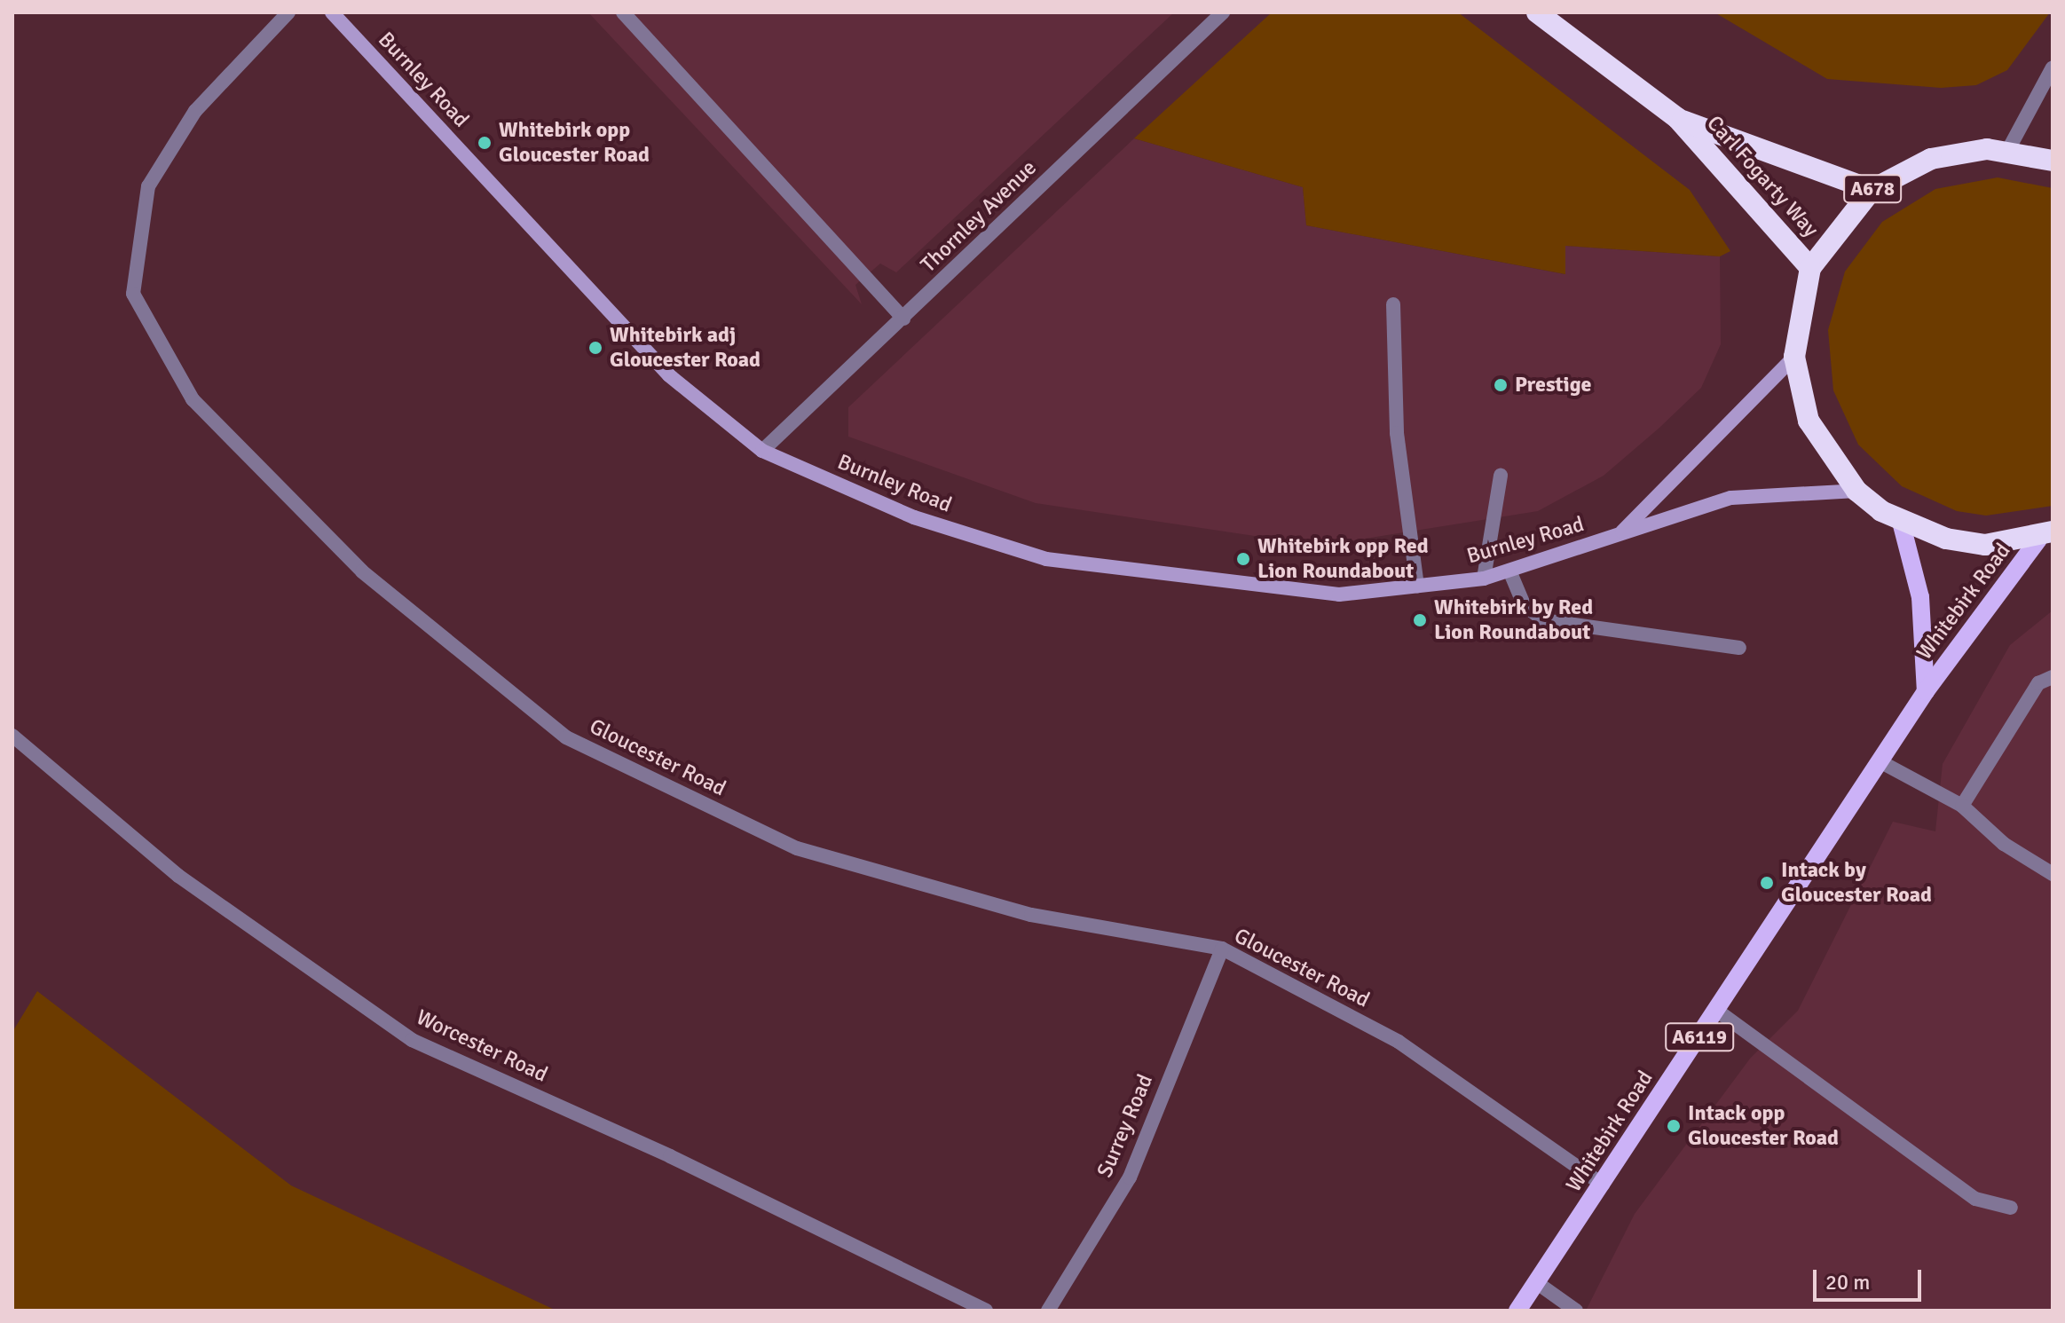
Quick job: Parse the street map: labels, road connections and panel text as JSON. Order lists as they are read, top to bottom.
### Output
{
  "streets": {
    "highway": ["Carl Fogarty Way", "A678"],
    "main road": ["Whitebirk Road", "A6119"],
    "street": [
      "Burnley Road",
      "Thornley Avenue",
      "Gloucester Road",
      "Worcester Road",
      "Surrey Road"
    ]
  },
  "crossings": [
    ["Burnley Road", "A678"],
    ["Burnley Road", "Thornley Avenue"],
    ["Carl Fogarty Way", "A678"],
    ["A678", "Whitebirk Road"],
    ["Whitebirk Road", "Gloucester Road"],
    ["Gloucester Road", "Surrey Road"]
  ],
  "places": [
    "Whitebirk opp Gloucester Road",
    "Whitebirk adj Gloucester Road",
    "Prestige",
    "Whitebirk opp Red Lion Roundabout",
    "Whitebirk by Red Lion Roundabout",
    "Intack by Gloucester Road",
    "Intack opp Gloucester Road"
  ],
  "scale_bar": "20 m"
}
